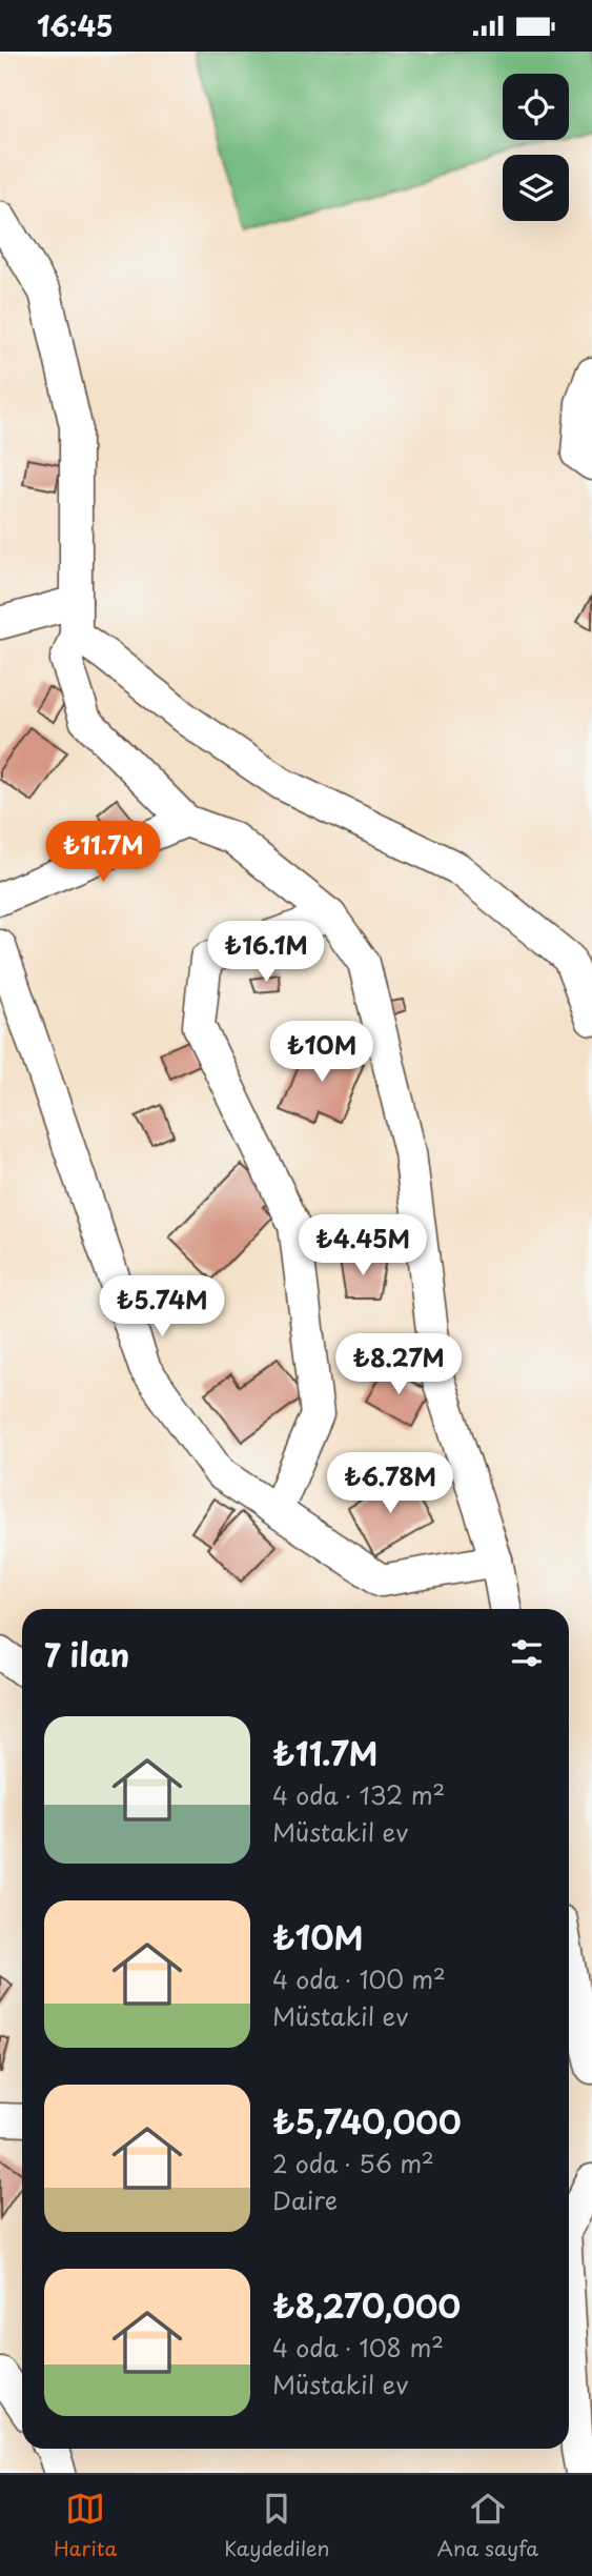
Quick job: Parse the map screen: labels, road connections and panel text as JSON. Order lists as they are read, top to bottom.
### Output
{
  "page": {
    "status": "16:45",
    "price": [
      "₺11.7M",
      "₺16.1M",
      "₺10M",
      "₺4.45M",
      "₺5.74M",
      "₺8.27M",
      "₺6.78M"
    ],
    "heading": "7 ilan",
    "list": [
      {
        "name": "₺11.7M",
        "note": "4 oda · 132 m² · Müstakil ev"
      },
      {
        "name": "₺10M",
        "note": "4 oda · 100 m² · Müstakil ev"
      },
      {
        "name": "₺5,740,000",
        "note": "2 oda · 56 m² · Daire"
      },
      {
        "name": "₺8,270,000",
        "note": "4 oda · 108 m² · Müstakil ev"
      }
    ],
    "tabs": ["Harita", "Kaydedilen", "Ana sayfa"]
  }
}
